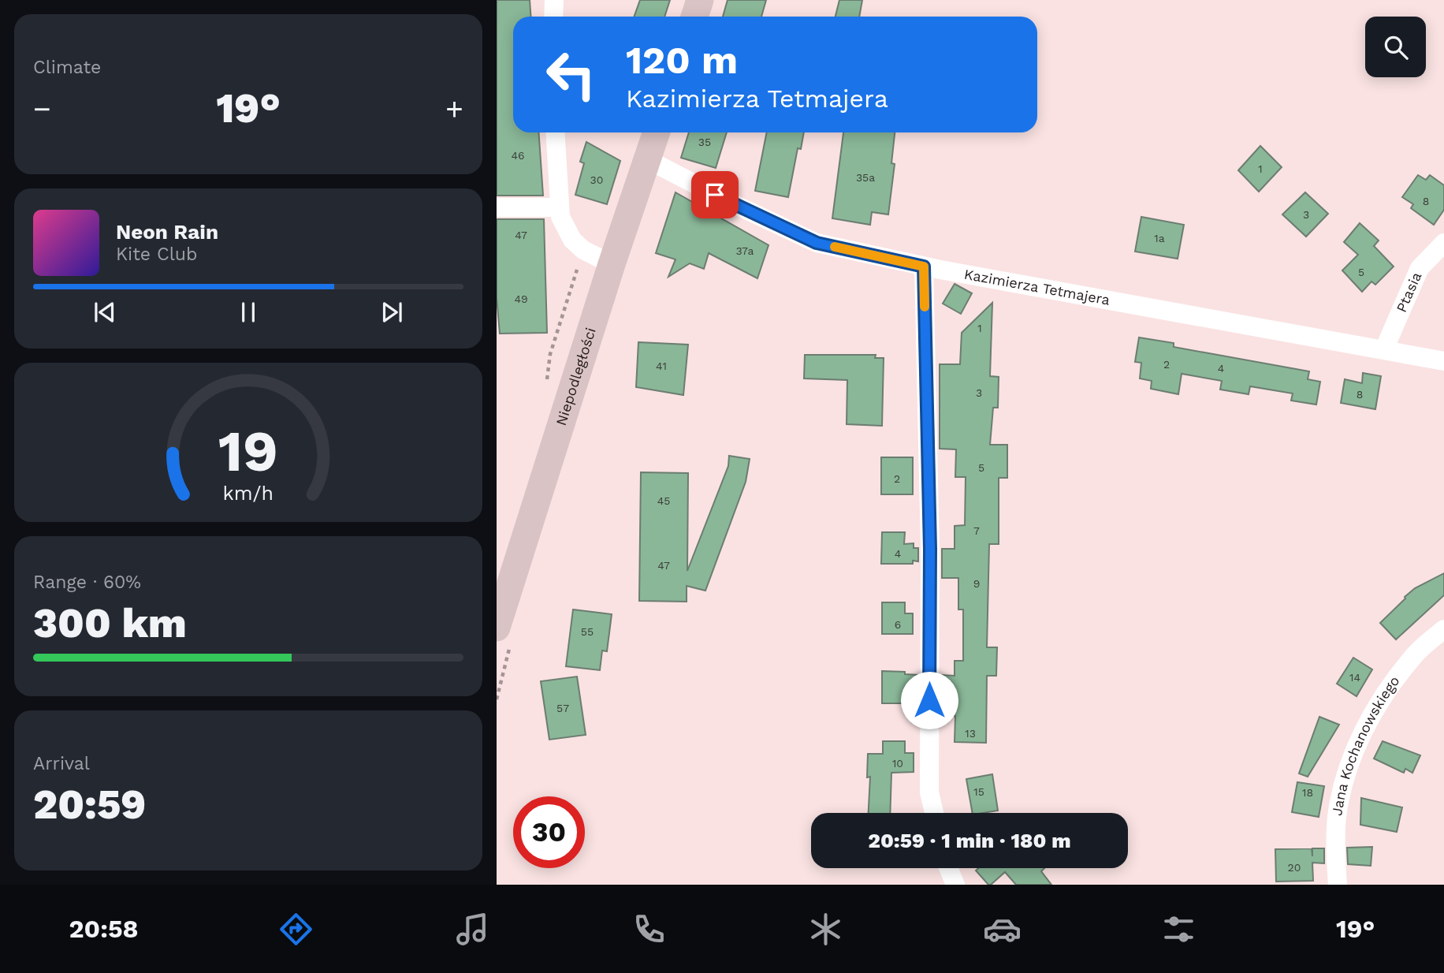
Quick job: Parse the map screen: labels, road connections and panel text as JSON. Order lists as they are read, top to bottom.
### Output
{
  "streets": {
    "street": [
      "Kazimierza Tetmajera",
      "Ptasia",
      "Niepodległości",
      "Jana Kochanowskiego"
    ]
  },
  "crossings": [
    ["Kazimierza Tetmajera", "Ptasia"],
    ["Kazimierza Tetmajera", "Niepodległości"]
  ],
  "house_numbers": [
    "35",
    "46",
    "1",
    "35a",
    "30",
    "8",
    "3",
    "47",
    "1a",
    "37a",
    "5",
    "49",
    "1",
    "2",
    "41",
    "4",
    "3",
    "8",
    "5",
    "2",
    "45",
    "7",
    "4",
    "47",
    "9",
    "6",
    "55",
    "14",
    "57",
    "13",
    "10",
    "15",
    "18",
    "20"
  ],
  "page": {
    "tile": [
      "Climate",
      ["Range · 60%", "300 km"],
      ["Arrival", "20:59"]
    ],
    "turn": ["120 m", "Kazimierza Tetmajera"],
    "heat": ["−", "19°", "+"],
    "song": ["Neon Rain", "Kite Club"],
    "limit": "30",
    "trip": "20:59 · 1 min · 180 m",
    "tabs": ["20:58", "19°"],
    "gauge": ["19", "km/h"]
  }
}
